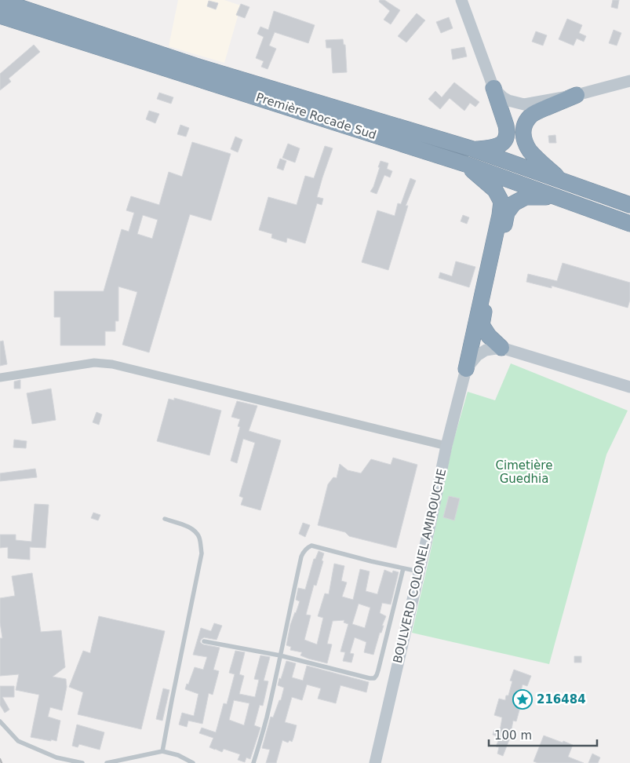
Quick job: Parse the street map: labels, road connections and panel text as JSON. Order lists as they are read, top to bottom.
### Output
{
  "streets": {
    "highway": ["Première Rocade Sud"],
    "main road": ["BOULVERD COLONEL AMIROUCHE"]
  },
  "parks": ["Cimetière Guedhia"],
  "places": {
    "place": ["216484"]
  },
  "scale_bar": "100 m"
}
